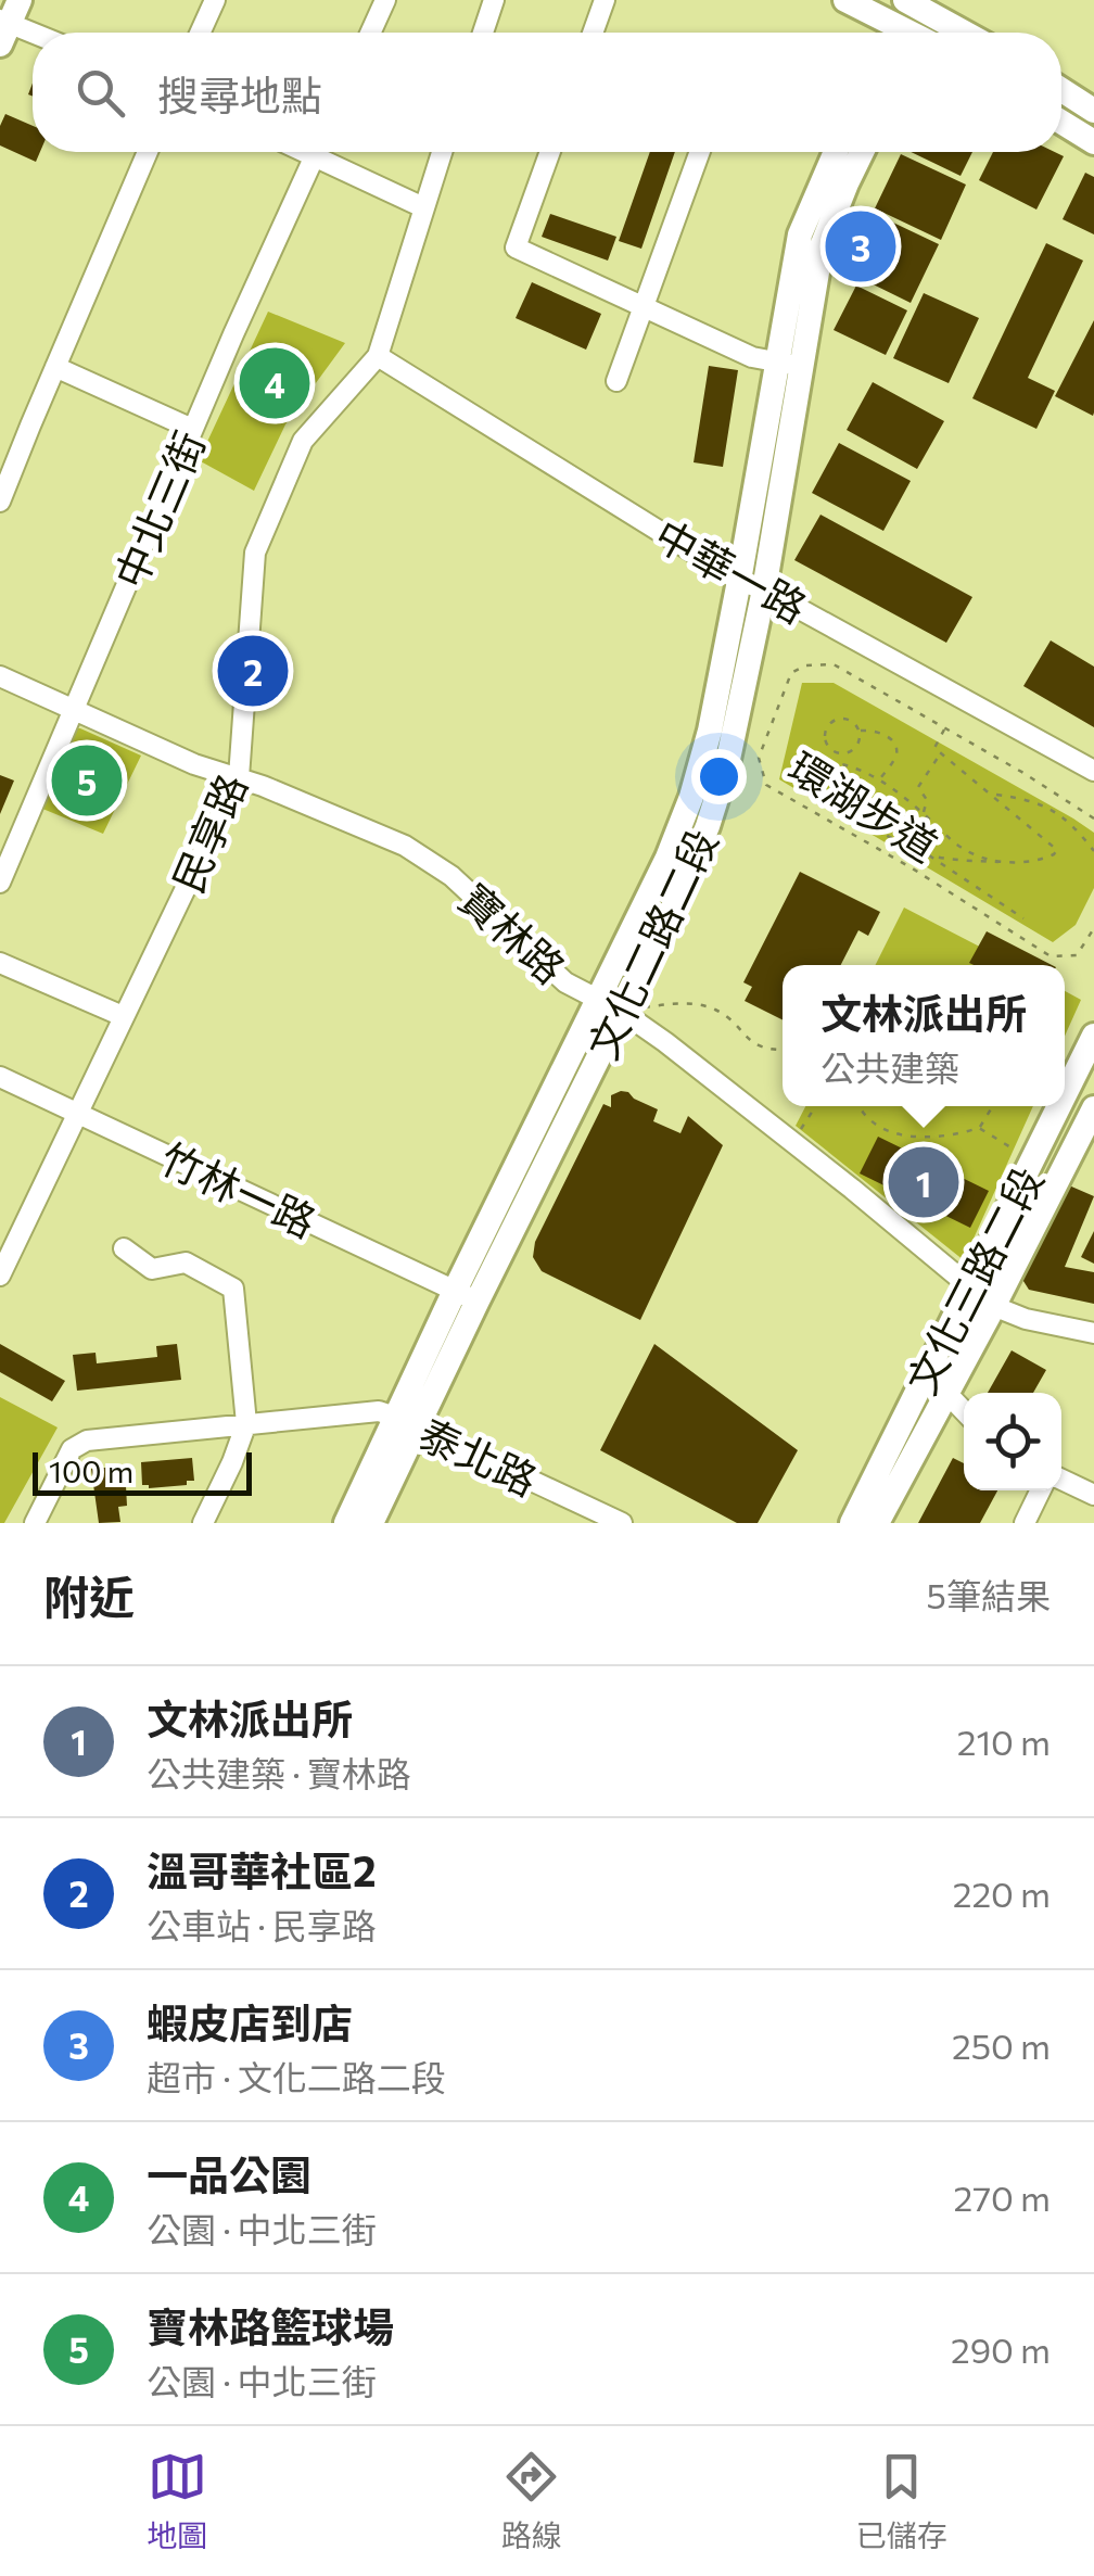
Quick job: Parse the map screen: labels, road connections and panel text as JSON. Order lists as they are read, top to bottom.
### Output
{
  "streets": {
    "street": [
      "中北三街",
      "中華一路",
      "民享路",
      "寶林路",
      "文化二路二段",
      "竹林一路",
      "文化三路二段",
      "泰北路"
    ],
    "path": ["環湖步道"]
  },
  "crossings": [
    ["中北三街", "寶林路"],
    ["中華一路", "民享路"],
    ["中華一路", "文化二路二段"],
    ["民享路", "寶林路"],
    ["民享路", "竹林一路"],
    ["寶林路", "文化二路二段"],
    ["寶林路", "文化三路二段"],
    ["文化二路二段", "竹林一路"],
    ["文化二路二段", "泰北路"]
  ],
  "scale_bar": "100 m",
  "page": {
    "search": "搜尋地點",
    "pins": [
      "3",
      "4",
      "2",
      "5",
      "1"
    ],
    "popup": ["文林派出所", "公共建築"],
    "scale": "100 m",
    "heading": ["附近", "5筆結果"],
    "list": [
      {
        "mark": "1",
        "name": "文林派出所",
        "note": "公共建築 · 寶林路",
        "value": "210 m"
      },
      {
        "mark": "2",
        "name": "溫哥華社區2",
        "note": "公車站 · 民享路",
        "value": "220 m"
      },
      {
        "mark": "3",
        "name": "蝦皮店到店",
        "note": "超市 · 文化二路二段",
        "value": "250 m"
      },
      {
        "mark": "4",
        "name": "一品公園",
        "note": "公園 · 中北三街",
        "value": "270 m"
      },
      {
        "mark": "5",
        "name": "寶林路籃球場",
        "note": "公園 · 中北三街",
        "value": "290 m"
      }
    ],
    "nav": ["地圖", "路線", "已儲存"]
  }
}
